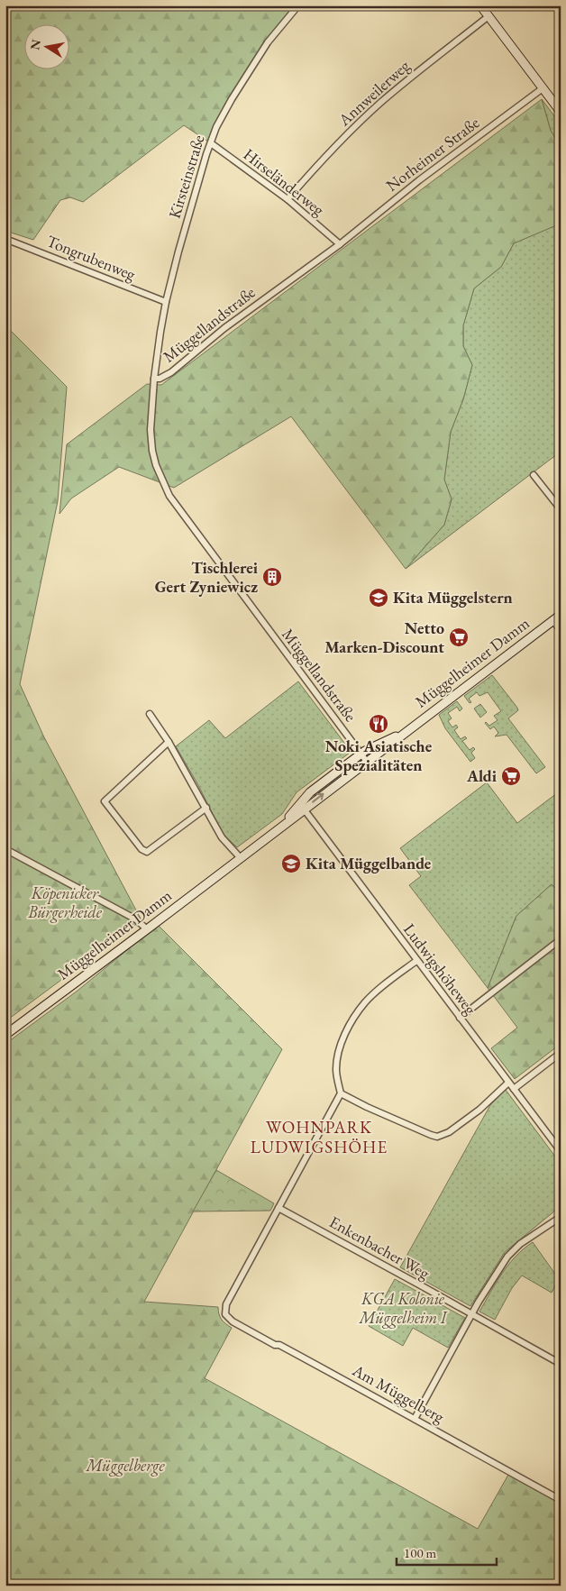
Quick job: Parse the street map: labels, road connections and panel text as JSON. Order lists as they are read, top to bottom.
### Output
{
  "streets": {
    "main road": ["Müggelheimer Damm"],
    "street": [
      "Annweilerweg",
      "Norheimer Straße",
      "Kirsteinstraße",
      "Hirseländerweg",
      "Tongrubenweg",
      "Müggellandstraße",
      "Ludwigshöheweg",
      "Enkenbacher Weg",
      "Am Müggelberg"
    ]
  },
  "crossings": [
    ["Annweilerweg", "Hirseländerweg"],
    ["Norheimer Straße", "Hirseländerweg"],
    ["Norheimer Straße", "Müggellandstraße"],
    ["Kirsteinstraße", "Hirseländerweg"],
    ["Kirsteinstraße", "Tongrubenweg"],
    ["Kirsteinstraße", "Müggellandstraße"],
    ["Hirseländerweg", "Müggellandstraße"],
    ["Müggellandstraße", "Müggelheimer Damm"],
    ["Müggelheimer Damm", "Ludwigshöheweg"],
    ["Enkenbacher Weg", "Am Müggelberg"]
  ],
  "districts": ["WOHNPARK LUDWIGSHÖHE"],
  "parks": ["Köpenicker Bürgerheide", "KGA Kolonie Müggelheim I", "Müggelberge"],
  "places": {
    "building": ["Tischlerei Gert Zyniewicz"],
    "school or university": ["Kita Müggelstern", "Kita Müggelbande"],
    "supermarket": ["Netto Marken-Discount", "Aldi"],
    "restaurant": ["Noki Asiatische Spezialitäten"]
  },
  "scale_bar": "100 m",
  "north": "left"
}
